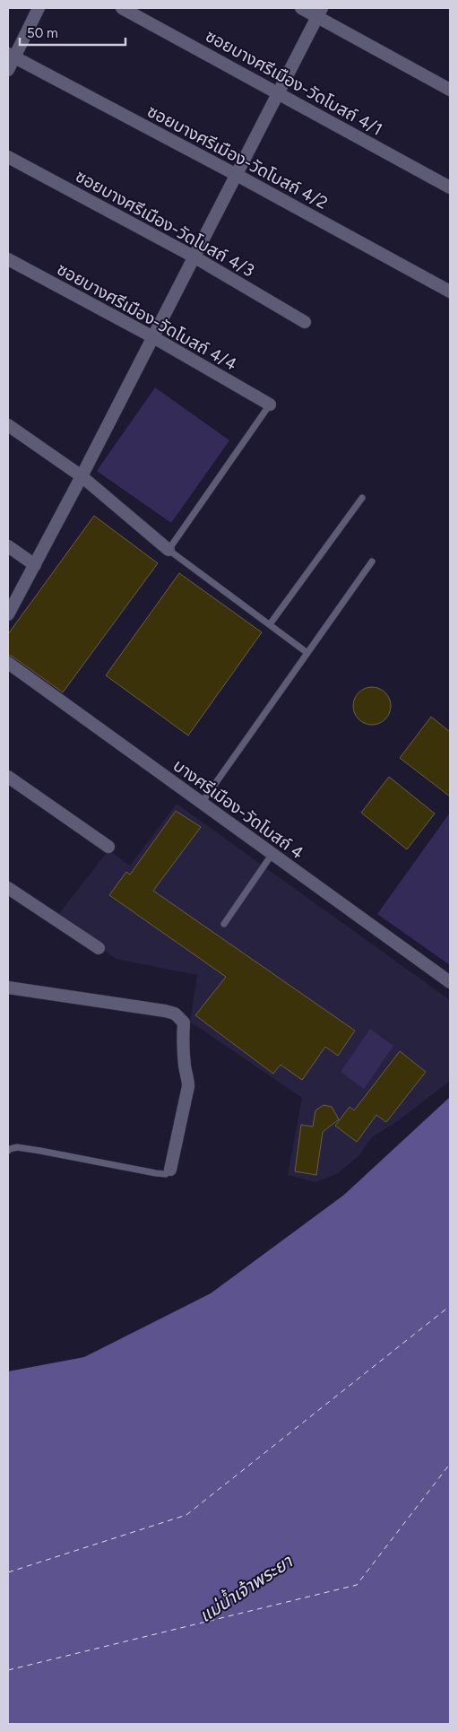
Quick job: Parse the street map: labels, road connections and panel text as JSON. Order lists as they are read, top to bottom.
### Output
{
  "streets": {
    "street": [
      "ซอยบางศรีเมือง-วัดโบสถ์ 4/1",
      "ซอยบางศรีเมือง-วัดโบสถ์ 4/2",
      "ซอยบางศรีเมือง-วัดโบสถ์ 4/3",
      "ซอยบางศรีเมือง-วัดโบสถ์ 4/4",
      "บางศรีเมือง-วัดโบสถ์ 4"
    ]
  },
  "water": ["แม่น้ำเจ้าพระยา"],
  "scale_bar": "50 m"
}
